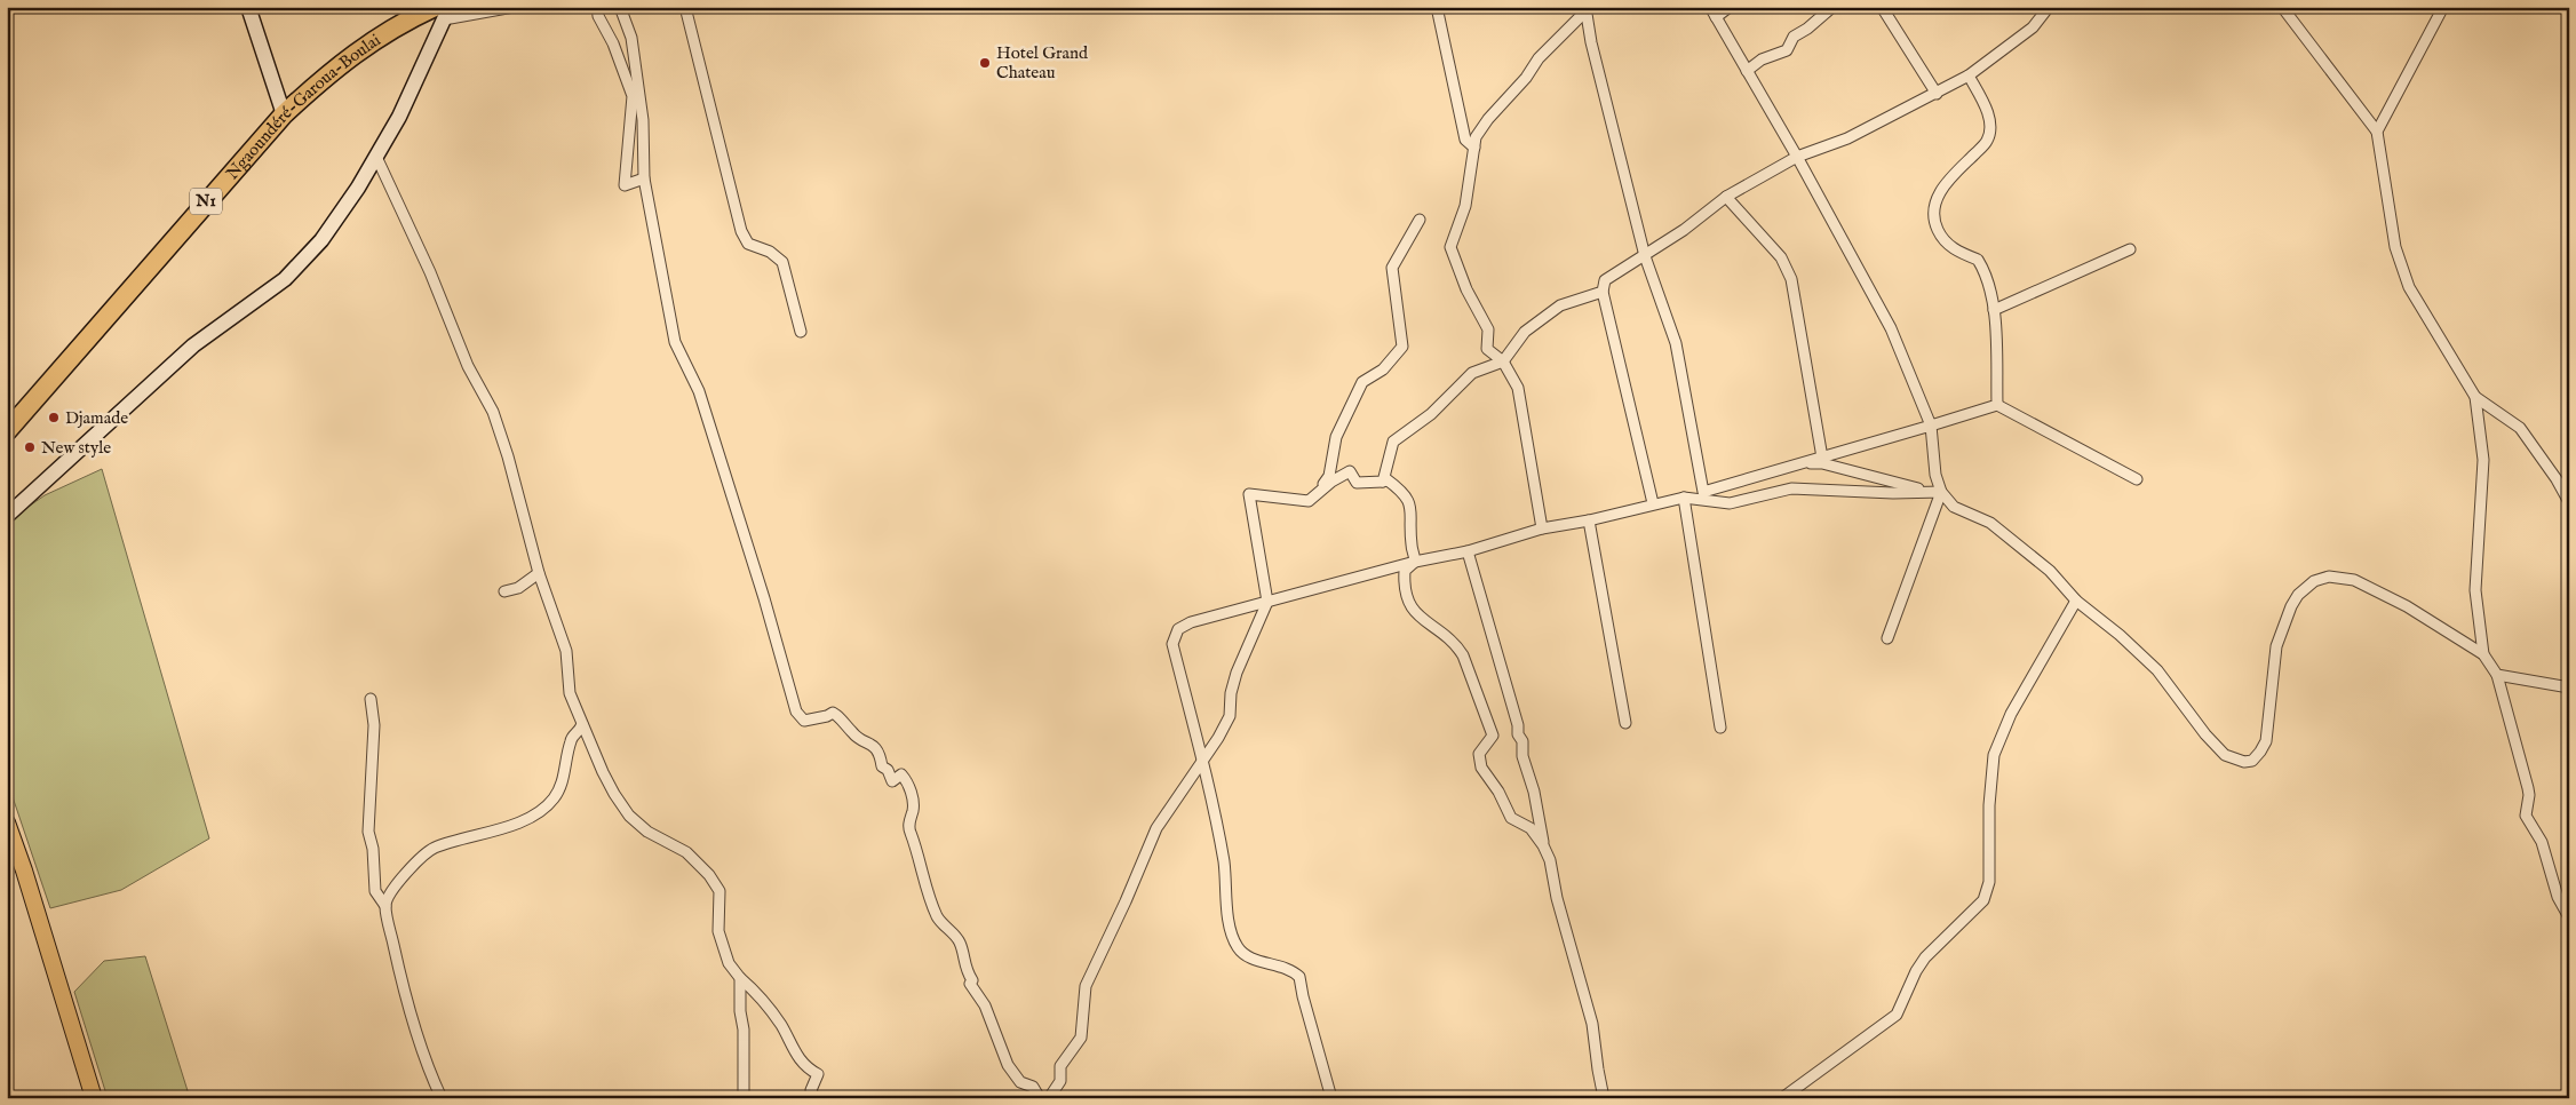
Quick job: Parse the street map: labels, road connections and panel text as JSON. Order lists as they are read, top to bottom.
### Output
{
  "streets": {
    "highway": ["Ngaoundéré-Garoua-Boulai", "N1"]
  },
  "places": ["Hotel Grand Chateau", "Djamade", "New style"]
}
